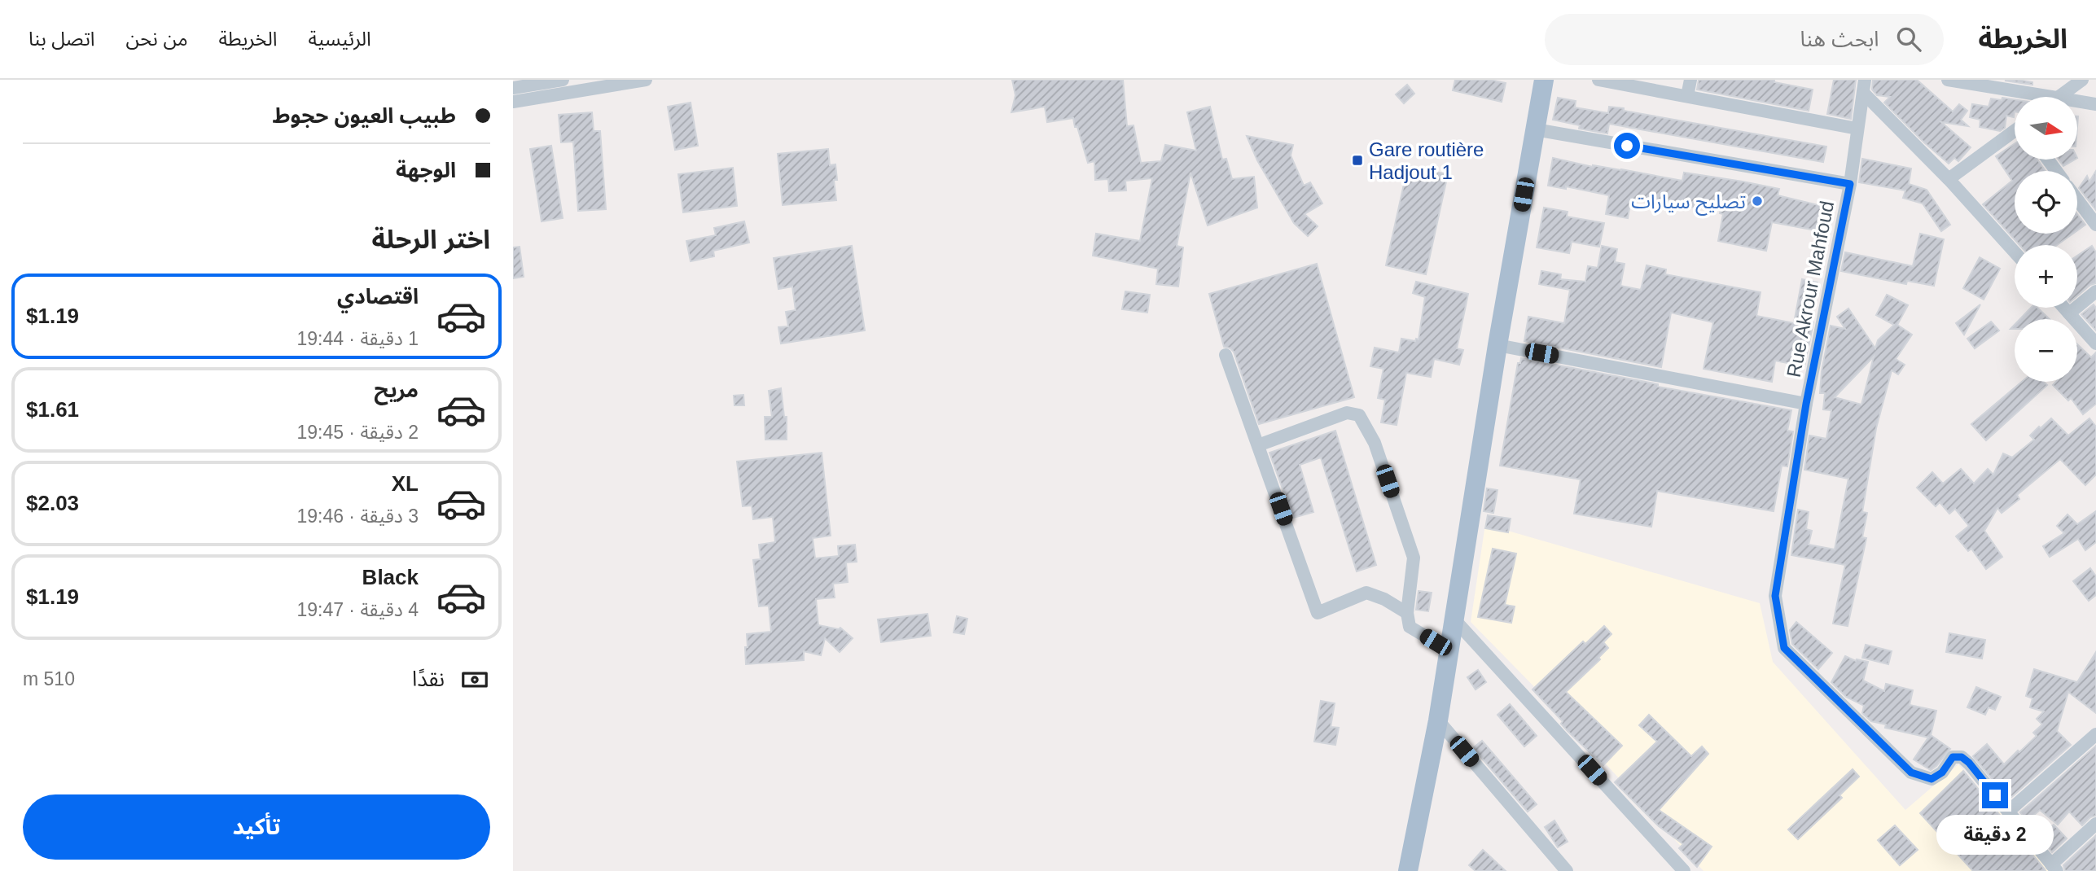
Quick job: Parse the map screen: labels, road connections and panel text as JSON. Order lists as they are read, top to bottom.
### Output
{
  "streets": {
    "street": ["Rue Akrour Mahfoud"]
  },
  "places": {
    "transit": ["Gare routière Hadjout 1"],
    "other": ["تصليح سيارات"]
  },
  "north": "right",
  "page": {
    "header": "الخريطة",
    "search": "ابحث هنا",
    "nav": [
      "الرئيسية",
      "الخريطة",
      "من نحن",
      "اتصل بنا"
    ],
    "banner": ["طبيب العيون حجوط", "الوجهة"],
    "map_buttons": ["+", "−"],
    "heading": "اختر الرحلة",
    "list": [
      {
        "name": "اقتصادي",
        "note": "1 دقيقة · 19:44",
        "value": "$1.19"
      },
      {
        "name": "مريح",
        "note": "2 دقيقة · 19:45",
        "value": "$1.61"
      },
      {
        "name": "XL",
        "note": "3 دقيقة · 19:46",
        "value": "$2.03"
      },
      {
        "name": "Black",
        "note": "4 دقيقة · 19:47",
        "value": "$1.19"
      }
    ],
    "pay": ["نقدًا", "510 m"],
    "buttons": "تأكيد",
    "bubble": "2 دقيقة"
  }
}
